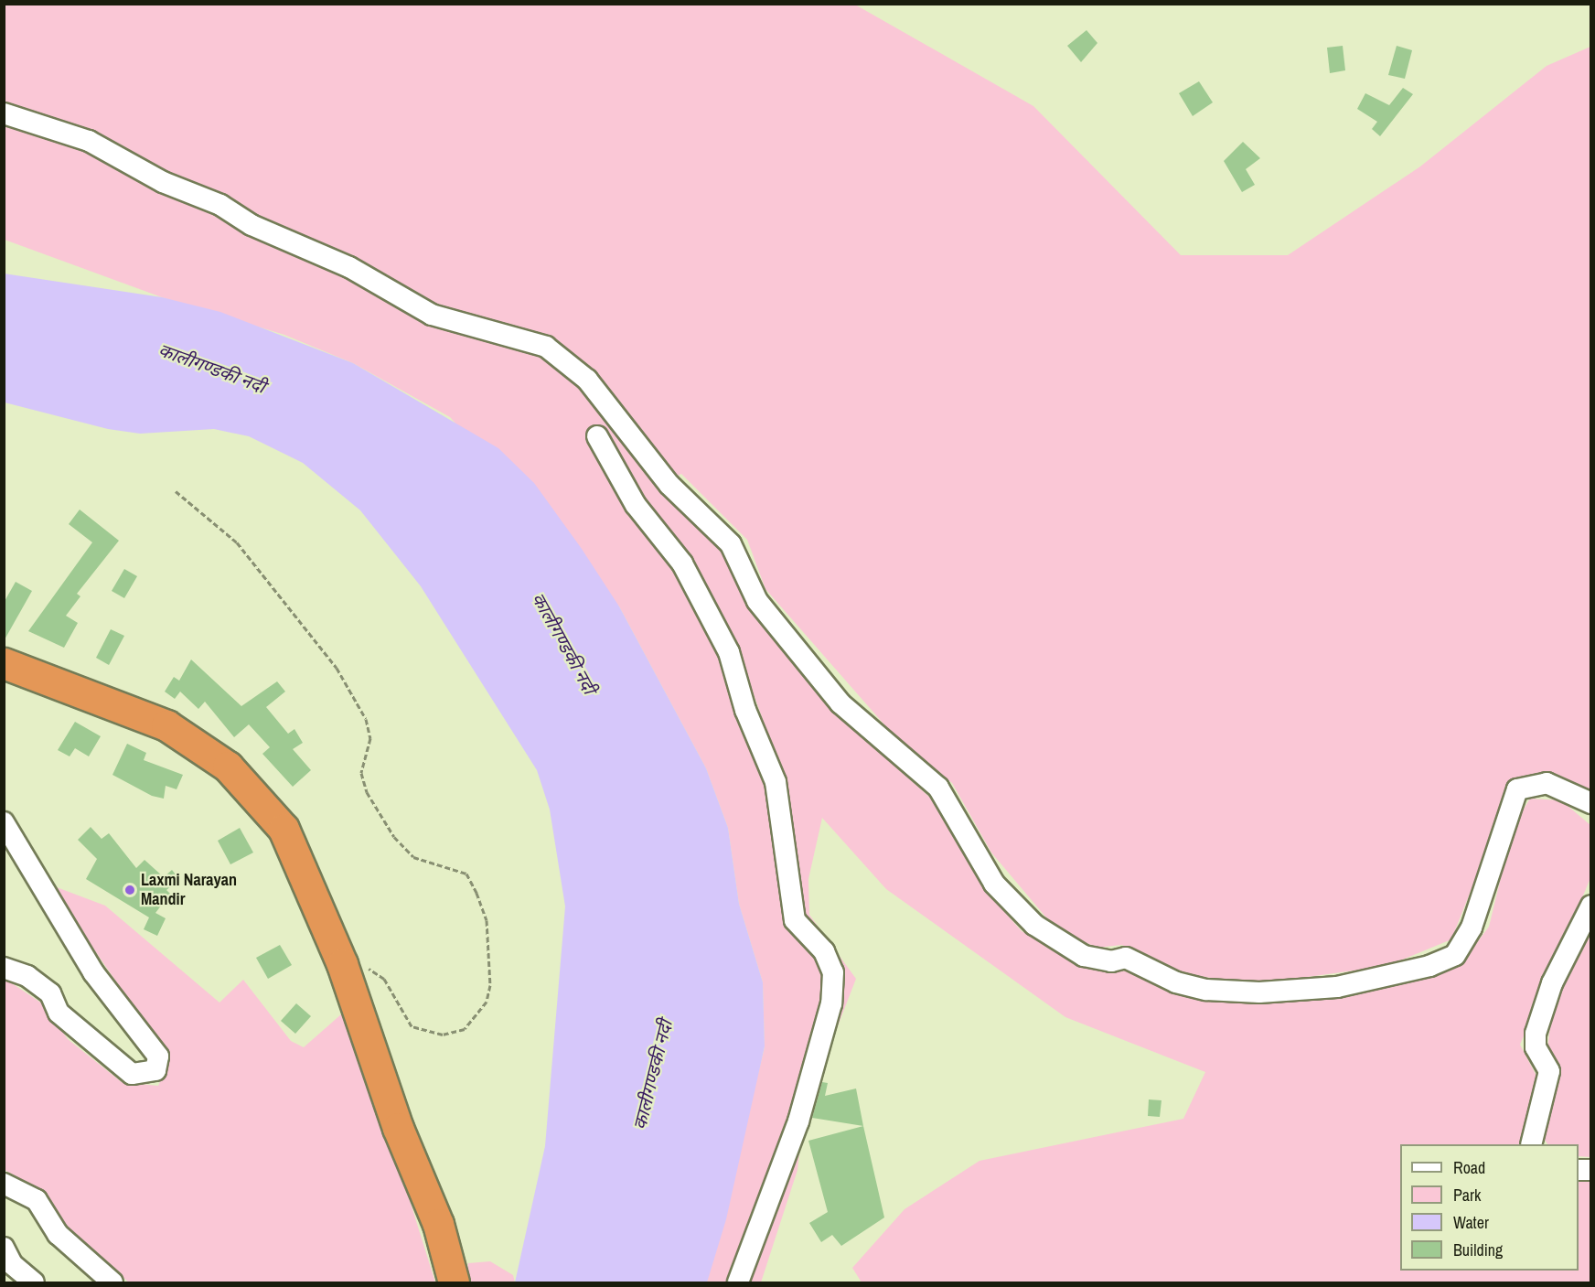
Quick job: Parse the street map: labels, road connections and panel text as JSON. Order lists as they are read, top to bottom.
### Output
{
  "water": ["कालीगण्डकी नदी"],
  "places": ["Laxmi Narayan Mandir"],
  "legend": [
    "Road",
    "Park",
    "Water",
    "Building"
  ]
}
